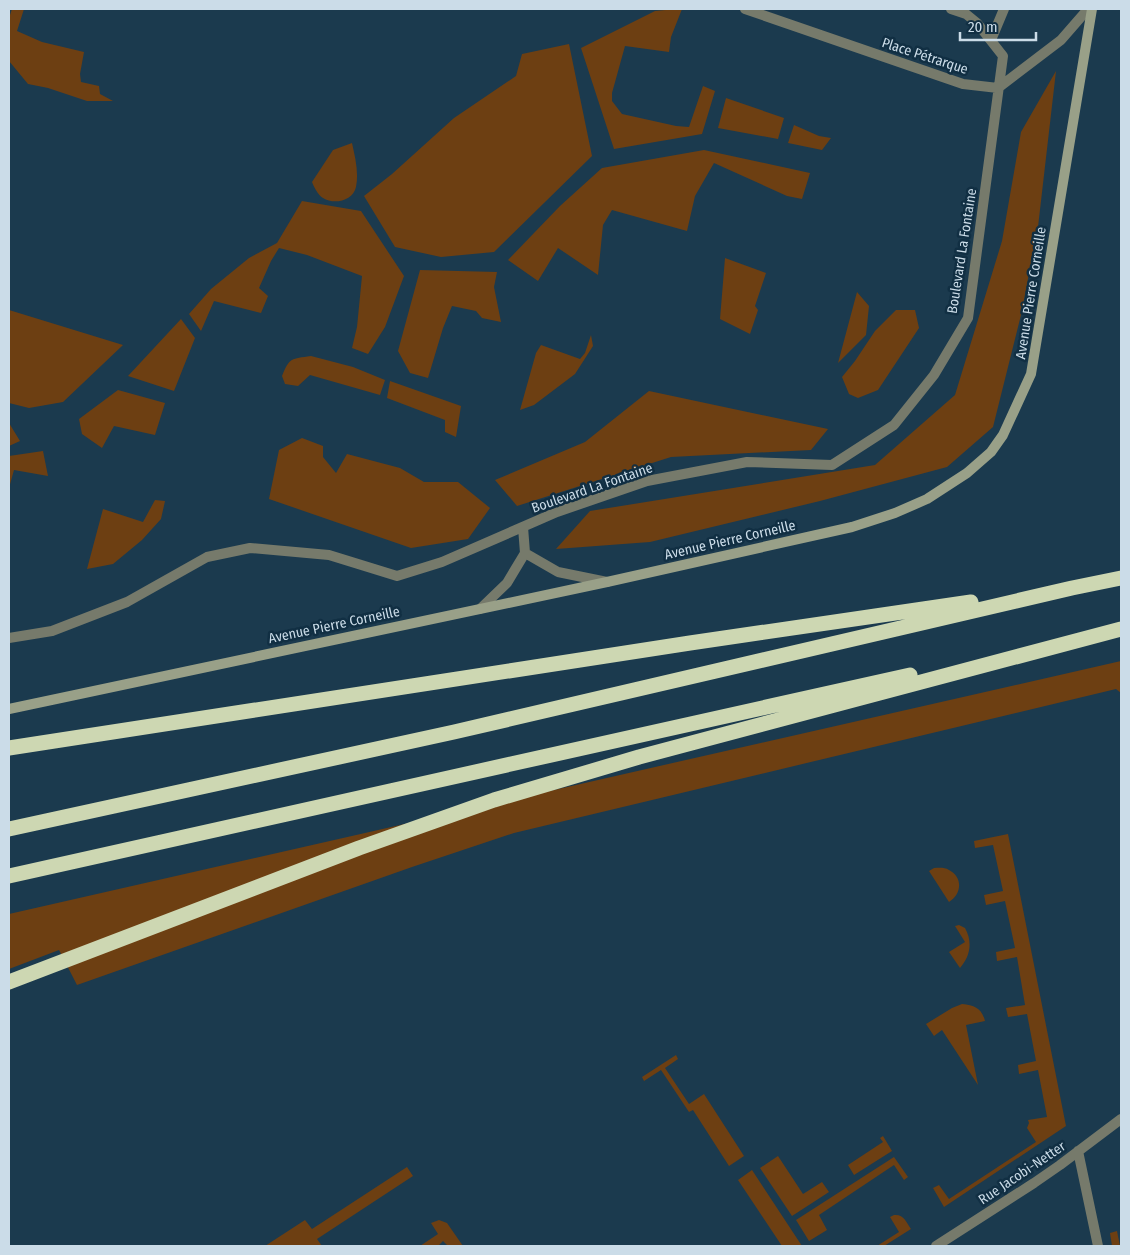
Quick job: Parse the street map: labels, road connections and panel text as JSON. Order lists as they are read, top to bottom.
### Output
{
  "streets": {
    "street": [
      "Place Pétrarque",
      "Boulevard La Fontaine",
      "Avenue Pierre Corneille",
      "Rue Jacobi-Netter"
    ]
  },
  "crossings": [
    ["Place Pétrarque", "Boulevard La Fontaine"]
  ],
  "scale_bar": "20 m"
}
